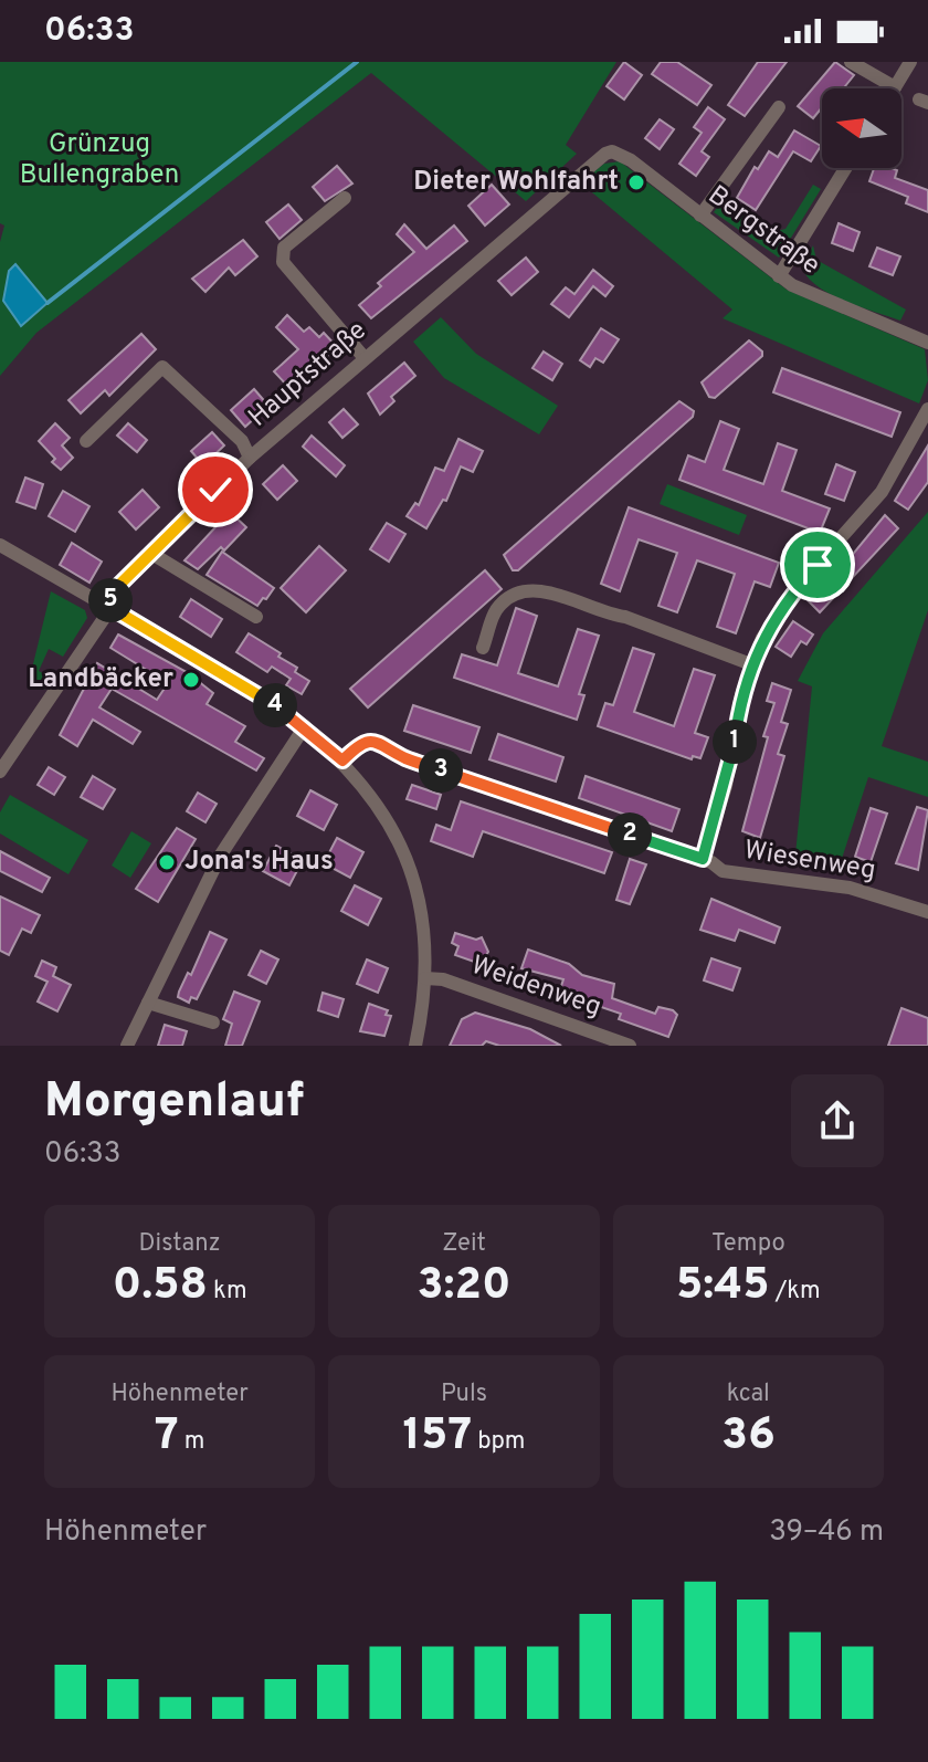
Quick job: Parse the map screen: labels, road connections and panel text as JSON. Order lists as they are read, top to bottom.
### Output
{
  "streets": {
    "street": [
      "Bergstraße",
      "Hauptstraße",
      "Wiesenweg",
      "Weidenweg"
    ]
  },
  "crossings": [
    ["Bergstraße", "Hauptstraße"]
  ],
  "parks": ["Grünzug Bullengraben"],
  "places": ["Dieter Wohlfahrt", "Landbäcker", "Jona's Haus"],
  "north": "left",
  "page": {
    "status": "06:33",
    "pins": [
      "5",
      "4",
      "1",
      "3",
      "2"
    ],
    "heading": ["Morgenlauf", "06:33"],
    "stats": [
      ["Distanz", "0.58 km"],
      ["Zeit", "3:20"],
      ["Tempo", "5:45 /km"],
      ["Höhenmeter", "7 m"],
      ["Puls", "157 bpm"],
      ["kcal", "36"]
    ],
    "chart": ["Höhenmeter", "39–46 m"]
  }
}
